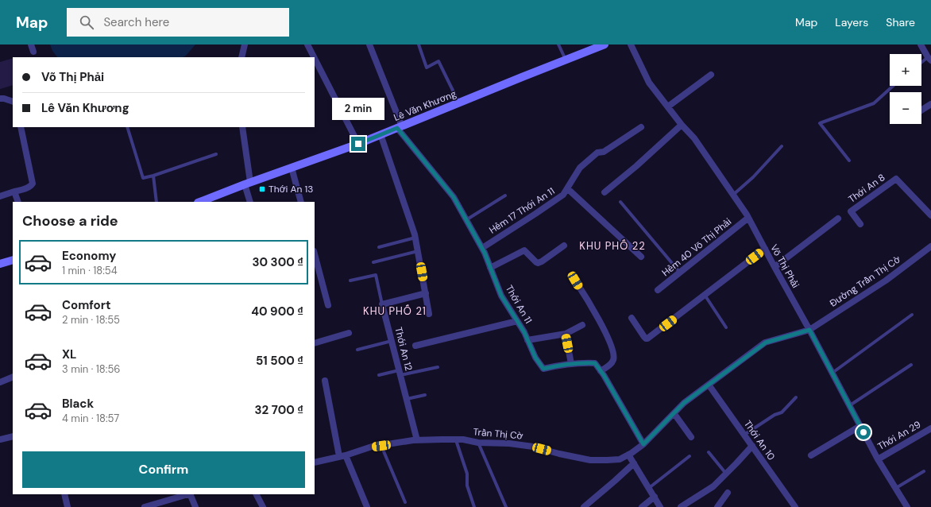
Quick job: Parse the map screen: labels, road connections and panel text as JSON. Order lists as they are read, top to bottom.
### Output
{
  "streets": {
    "main road": ["Lê Văn Khương"],
    "street": [
      "Thới An 8",
      "Hẻm 17 Thới An 11",
      "Hẻm 40 Võ Thị Phải",
      "Võ Thị Phải",
      "Đường Trần Thị Cờ",
      "Thới An 11",
      "Thới An 12",
      "Trần Thị Cờ",
      "Thới An 29",
      "Thới An 10"
    ]
  },
  "crossings": [
    ["Lê Văn Khương", "Thới An 11"],
    ["Hẻm 17 Thới An 11", "Thới An 11"],
    ["Hẻm 40 Võ Thị Phải", "Võ Thị Phải"],
    ["Võ Thị Phải", "Đường Trần Thị Cờ"],
    ["Võ Thị Phải", "Trần Thị Cờ"],
    ["Võ Thị Phải", "Thới An 29"],
    ["Đường Trần Thị Cờ", "Trần Thị Cờ"],
    ["Thới An 11", "Trần Thị Cờ"],
    ["Thới An 12", "Trần Thị Cờ"],
    ["Trần Thị Cờ", "Thới An 10"]
  ],
  "districts": ["KHU PHỐ 22", "KHU PHỐ 21"],
  "places": {
    "transit": ["Thới An 13"]
  },
  "page": {
    "header": "Map",
    "search": "Search here",
    "nav": ["Map", "Layers", "Share"],
    "map_buttons": ["+", "−"],
    "banner": ["Võ Thị Phải", "Lê Văn Khương"],
    "bubble": "2 min",
    "heading": "Choose a ride",
    "list": [
      {
        "name": "Economy",
        "note": "1 min · 18:54",
        "value": "30 300 ₫"
      },
      {
        "name": "Comfort",
        "note": "2 min · 18:55",
        "value": "40 900 ₫"
      },
      {
        "name": "XL",
        "note": "3 min · 18:56",
        "value": "51 500 ₫"
      },
      {
        "name": "Black",
        "note": "4 min · 18:57",
        "value": "32 700 ₫"
      }
    ],
    "buttons": "Confirm"
  }
}
